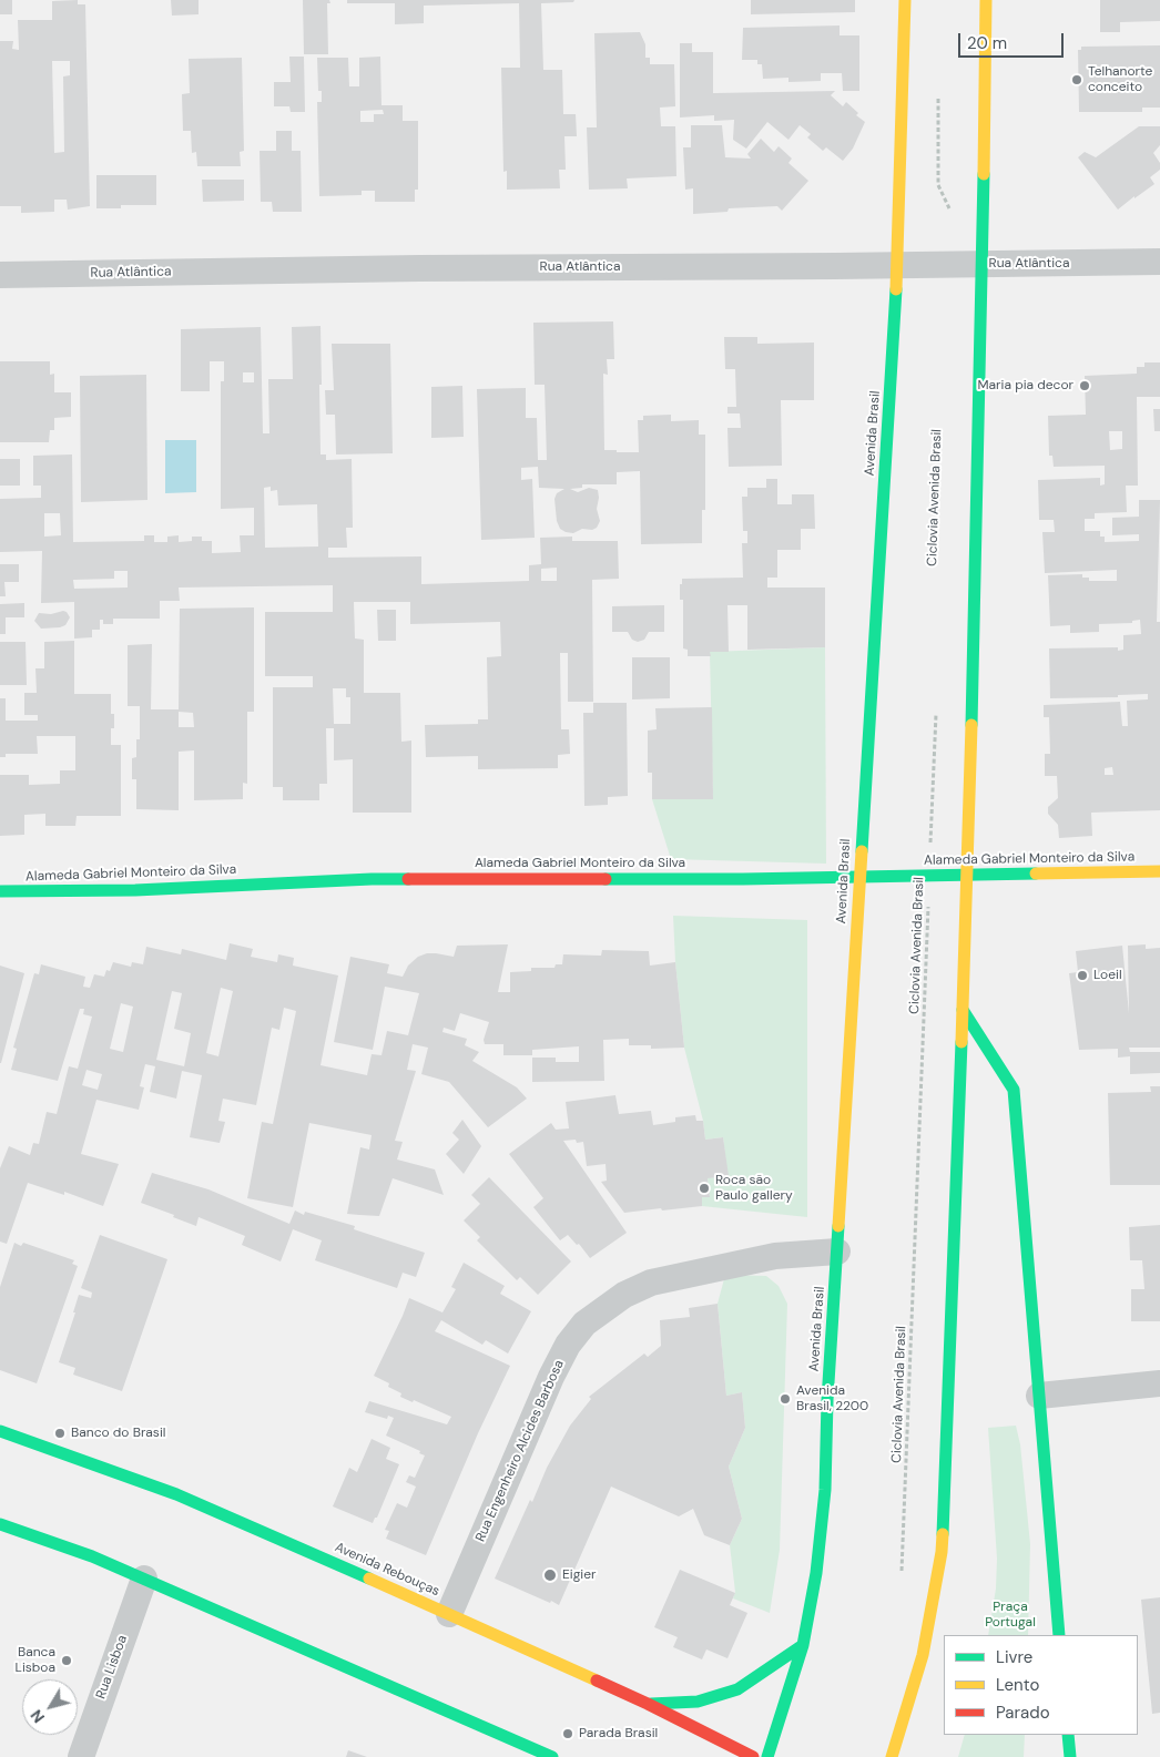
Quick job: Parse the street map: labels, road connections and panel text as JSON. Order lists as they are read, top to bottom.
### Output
{
  "streets": {
    "main road": ["Avenida Brasil", "Alameda Gabriel Monteiro da Silva", "Avenida Rebouças"],
    "street": ["Rua Atlântica", "Rua Engenheiro Alcides Barbosa", "Rua Lisboa"],
    "path": ["Ciclovia Avenida Brasil"]
  },
  "crossings": [
    ["Rua Atlântica", "Avenida Brasil"],
    ["Avenida Brasil", "Alameda Gabriel Monteiro da Silva"],
    ["Avenida Brasil", "Rua Engenheiro Alcides Barbosa"],
    ["Ciclovia Avenida Brasil", "Alameda Gabriel Monteiro da Silva"],
    ["Rua Engenheiro Alcides Barbosa", "Avenida Rebouças"]
  ],
  "parks": ["Praça Portugal"],
  "places": [
    "Telhanorte conceito",
    "Maria pia decor",
    "Loeil",
    "Roca são Paulo gallery",
    "Avenida Brasil, 2200",
    "Banco do Brasil",
    "Eigier",
    "Banca Lisboa",
    "Parada Brasil"
  ],
  "legend": ["Livre", "Lento", "Parado"],
  "scale_bar": "20 m",
  "north": "bottom left"
}
